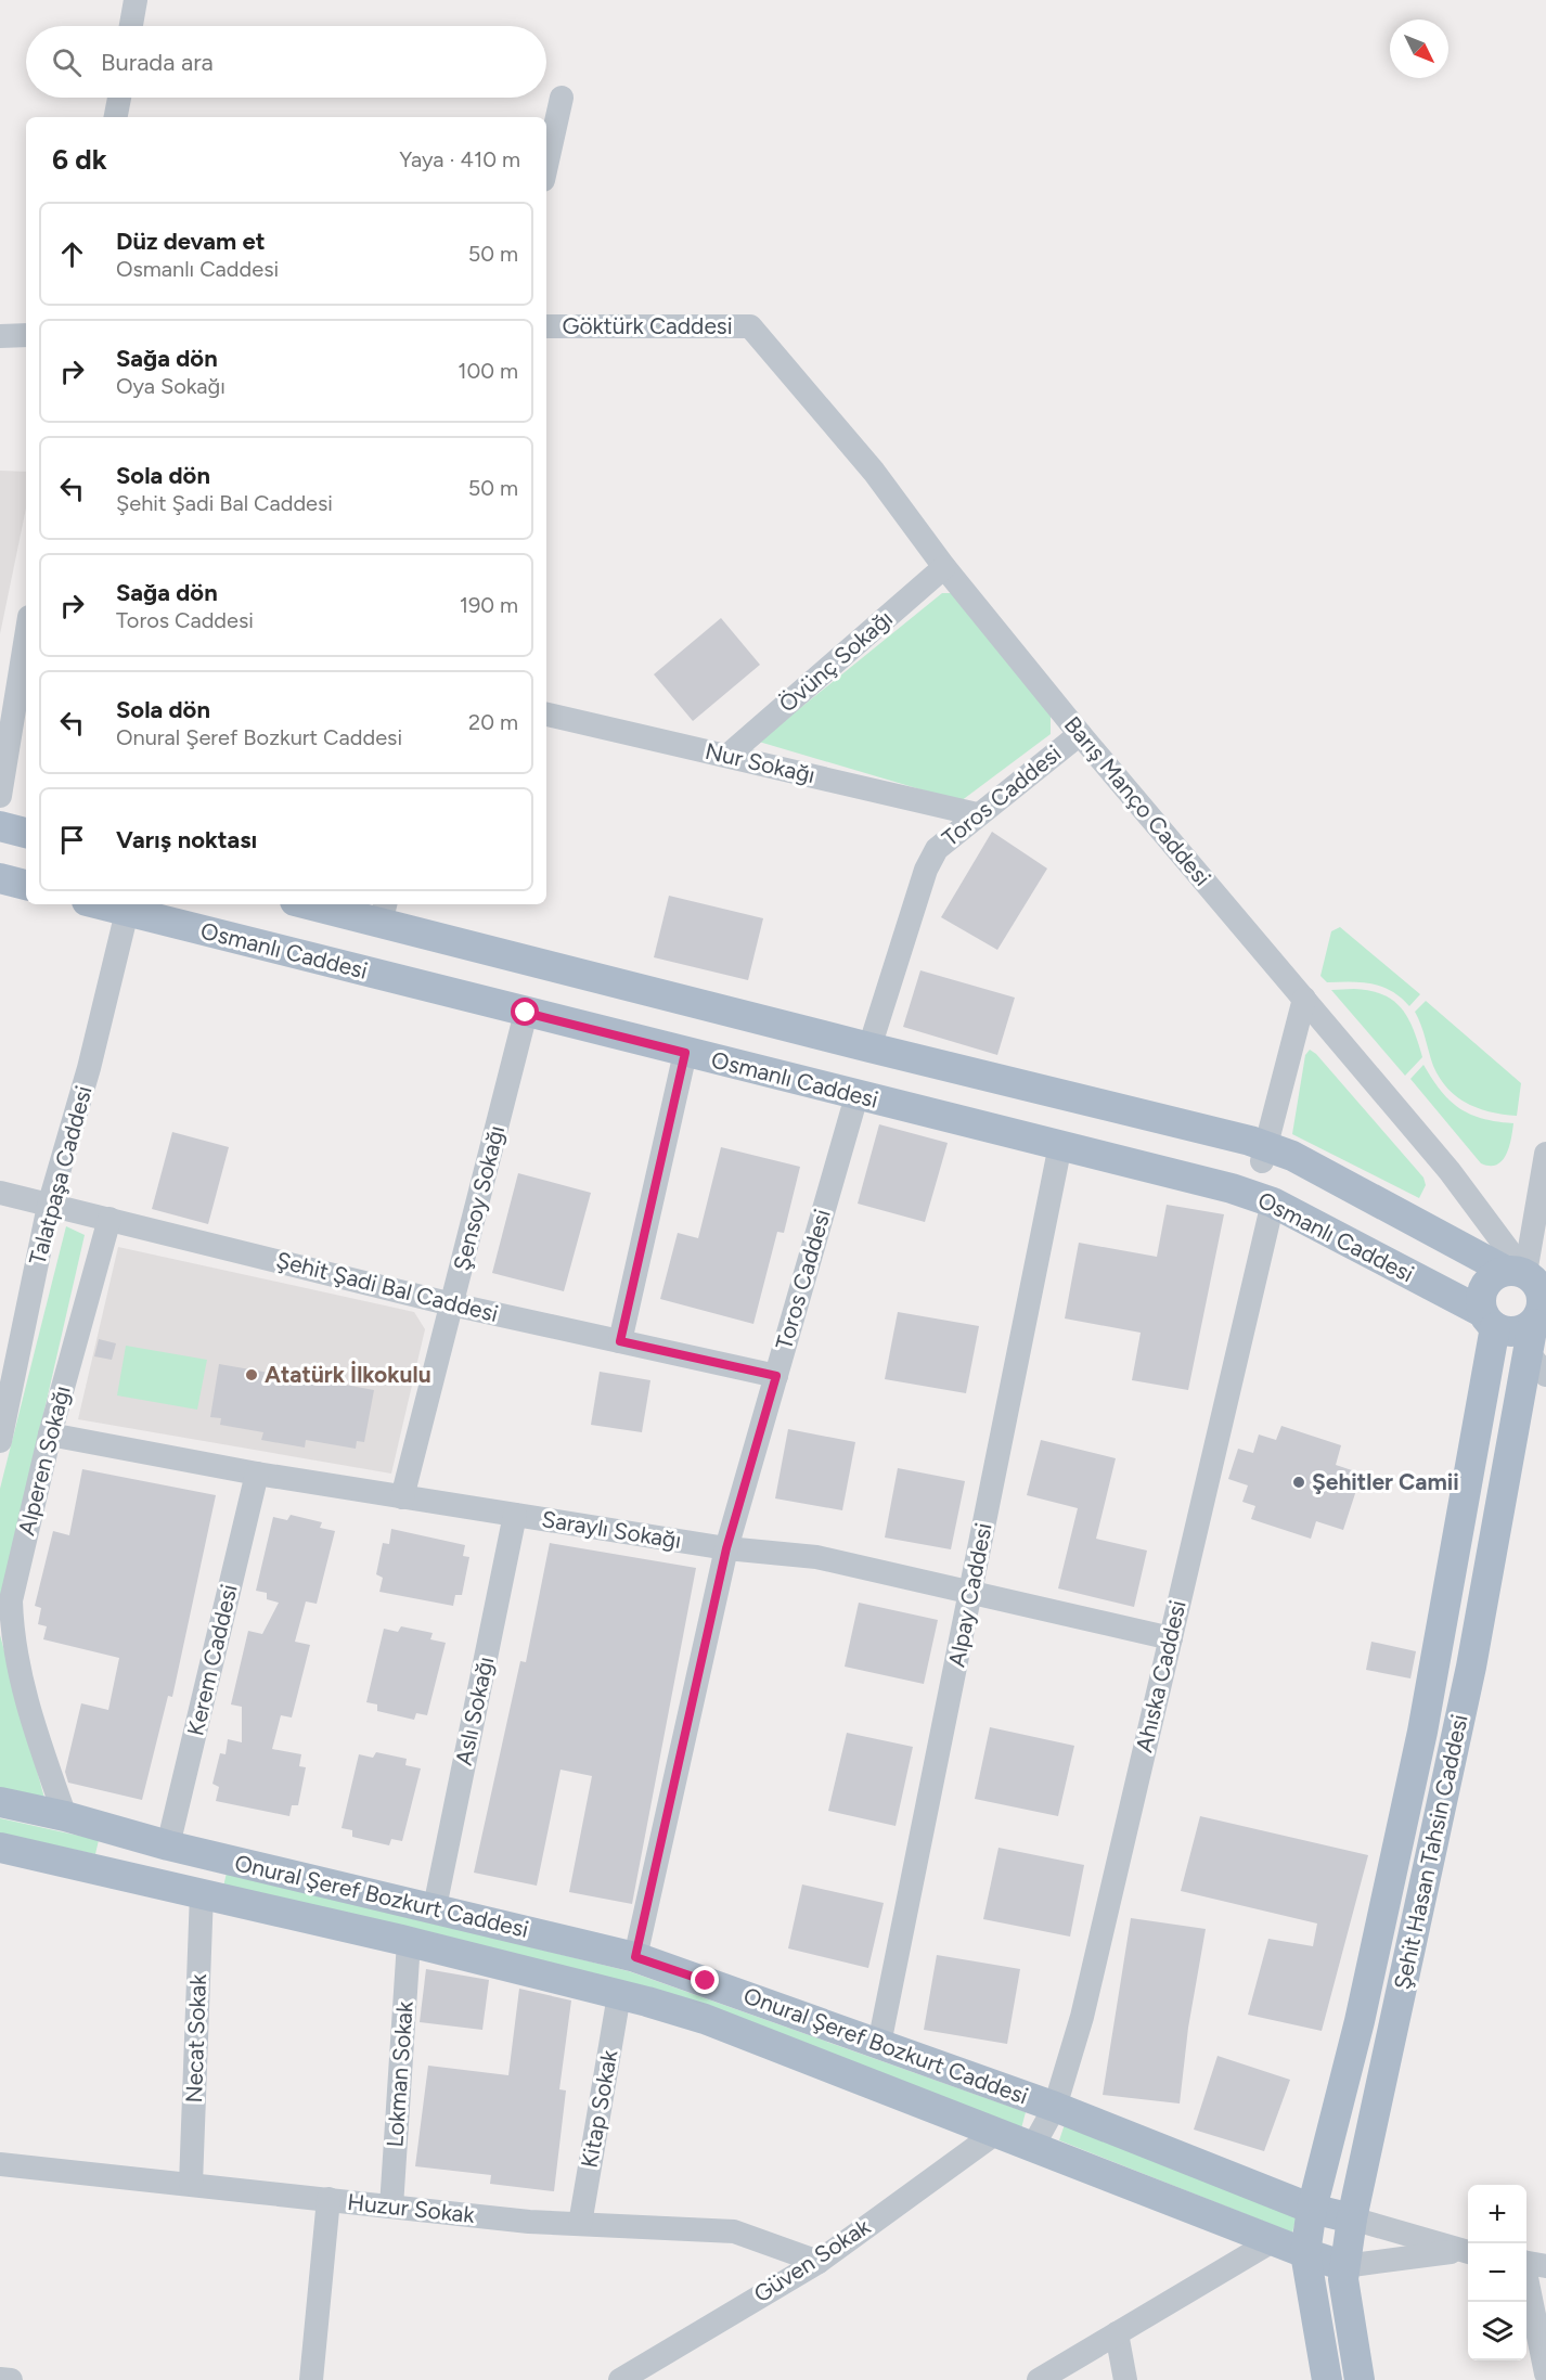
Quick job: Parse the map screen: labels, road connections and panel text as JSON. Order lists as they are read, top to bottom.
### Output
{
  "streets": {
    "main road": ["Osmanlı Caddesi", "Şehit Hasan Tahsin Caddesi", "Onural Şeref Bozkurt Caddesi"],
    "street": [
      "Göktürk Caddesi",
      "Övünç Sokağı",
      "Nur Sokağı",
      "Toros Caddesi",
      "Barış Manço Caddesi",
      "Talatpaşa Caddesi",
      "Şensoy Sokağı",
      "Şehit Şadi Bal Caddesi",
      "Alperen Sokağı",
      "Saraylı Sokağı",
      "Alpay Caddesi",
      "Kerem Caddesi",
      "Ahıska Caddesi",
      "Aslı Sokağı",
      "Necat Sokak",
      "Lokman Sokak",
      "Kitap Sokak",
      "Huzur Sokak",
      "Güven Sokak"
    ]
  },
  "crossings": [
    ["Göktürk Caddesi", "Barış Manço Caddesi"],
    ["Övünç Sokağı", "Nur Sokağı"],
    ["Övünç Sokağı", "Barış Manço Caddesi"],
    ["Nur Sokağı", "Toros Caddesi"],
    ["Toros Caddesi", "Barış Manço Caddesi"],
    ["Toros Caddesi", "Osmanlı Caddesi"],
    ["Toros Caddesi", "Şehit Şadi Bal Caddesi"],
    ["Toros Caddesi", "Saraylı Sokağı"],
    ["Toros Caddesi", "Onural Şeref Bozkurt Caddesi"],
    ["Barış Manço Caddesi", "Şehit Hasan Tahsin Caddesi"],
    ["Osmanlı Caddesi", "Talatpaşa Caddesi"],
    ["Osmanlı Caddesi", "Şensoy Sokağı"],
    ["Osmanlı Caddesi", "Alpay Caddesi"],
    ["Osmanlı Caddesi", "Ahıska Caddesi"],
    ["Osmanlı Caddesi", "Şehit Hasan Tahsin Caddesi"],
    ["Talatpaşa Caddesi", "Şehit Şadi Bal Caddesi"],
    ["Şensoy Sokağı", "Şehit Şadi Bal Caddesi"],
    ["Şensoy Sokağı", "Saraylı Sokağı"],
    ["Şehit Şadi Bal Caddesi", "Alperen Sokağı"],
    ["Alperen Sokağı", "Saraylı Sokağı"],
    ["Alperen Sokağı", "Onural Şeref Bozkurt Caddesi"],
    ["Saraylı Sokağı", "Alpay Caddesi"],
    ["Saraylı Sokağı", "Kerem Caddesi"],
    ["Saraylı Sokağı", "Ahıska Caddesi"],
    ["Saraylı Sokağı", "Aslı Sokağı"],
    ["Alpay Caddesi", "Onural Şeref Bozkurt Caddesi"],
    ["Kerem Caddesi", "Onural Şeref Bozkurt Caddesi"],
    ["Ahıska Caddesi", "Onural Şeref Bozkurt Caddesi"],
    ["Aslı Sokağı", "Onural Şeref Bozkurt Caddesi"],
    ["Şehit Hasan Tahsin Caddesi", "Onural Şeref Bozkurt Caddesi"],
    ["Onural Şeref Bozkurt Caddesi", "Necat Sokak"],
    ["Onural Şeref Bozkurt Caddesi", "Lokman Sokak"],
    ["Onural Şeref Bozkurt Caddesi", "Kitap Sokak"],
    ["Onural Şeref Bozkurt Caddesi", "Güven Sokak"],
    ["Necat Sokak", "Huzur Sokak"],
    ["Lokman Sokak", "Huzur Sokak"],
    ["Kitap Sokak", "Huzur Sokak"],
    ["Huzur Sokak", "Güven Sokak"]
  ],
  "places": ["Atatürk İlkokulu", "Şehitler Camii"],
  "north": "bottom right",
  "page": {
    "search": "Burada ara",
    "heading": ["6 dk", "Yaya · 410 m"],
    "list": [
      ["Düz devam et", "Osmanlı Caddesi", "50 m"],
      ["Sağa dön", "Oya Sokağı", "100 m"],
      ["Sola dön", "Şehit Şadi Bal Caddesi", "50 m"],
      ["Sağa dön", "Toros Caddesi", "190 m"],
      ["Sola dön", "Onural Şeref Bozkurt Caddesi", "20 m"],
      "Varış noktası"
    ],
    "map_buttons": ["+", "−"]
  }
}
